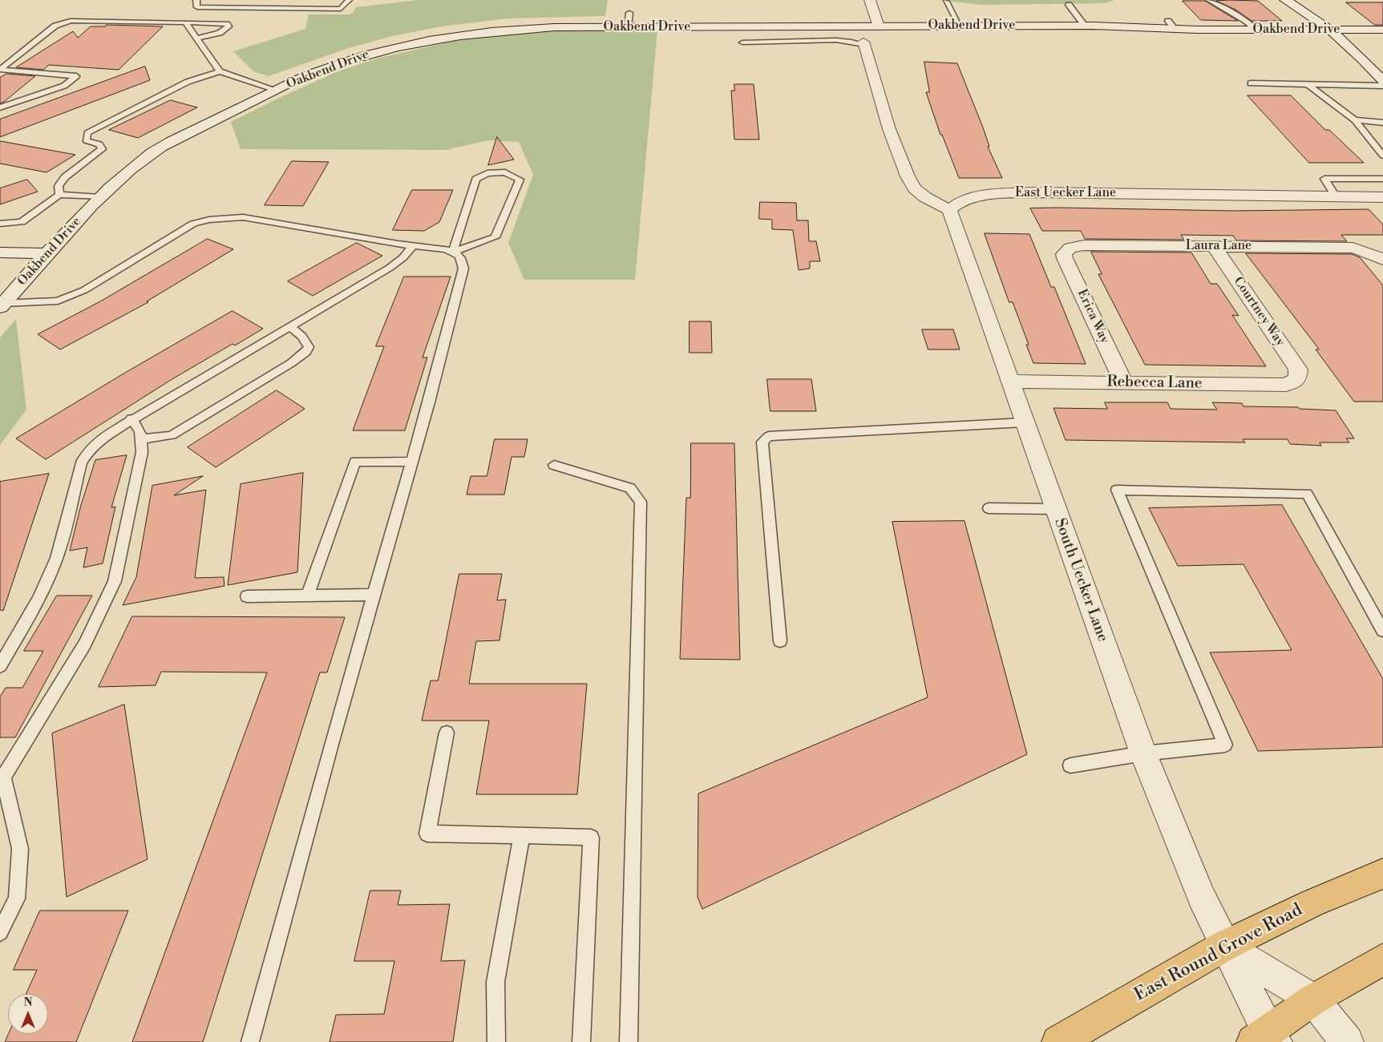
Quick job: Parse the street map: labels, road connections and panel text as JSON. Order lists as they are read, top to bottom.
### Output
{
  "streets": {
    "main road": ["East Round Grove Road"],
    "street": [
      "Oakbend Drive",
      "East Uecker Lane",
      "Laura Lane",
      "Courtney Way",
      "Erica Way",
      "Rebecca Lane",
      "South Uecker Lane"
    ]
  },
  "crossings": [
    ["East Uecker Lane", "South Uecker Lane"],
    ["Laura Lane", "Courtney Way"],
    ["Laura Lane", "Erica Way"],
    ["Courtney Way", "Rebecca Lane"],
    ["Erica Way", "Rebecca Lane"],
    ["Rebecca Lane", "South Uecker Lane"],
    ["South Uecker Lane", "East Round Grove Road"]
  ],
  "north": "top"
}
